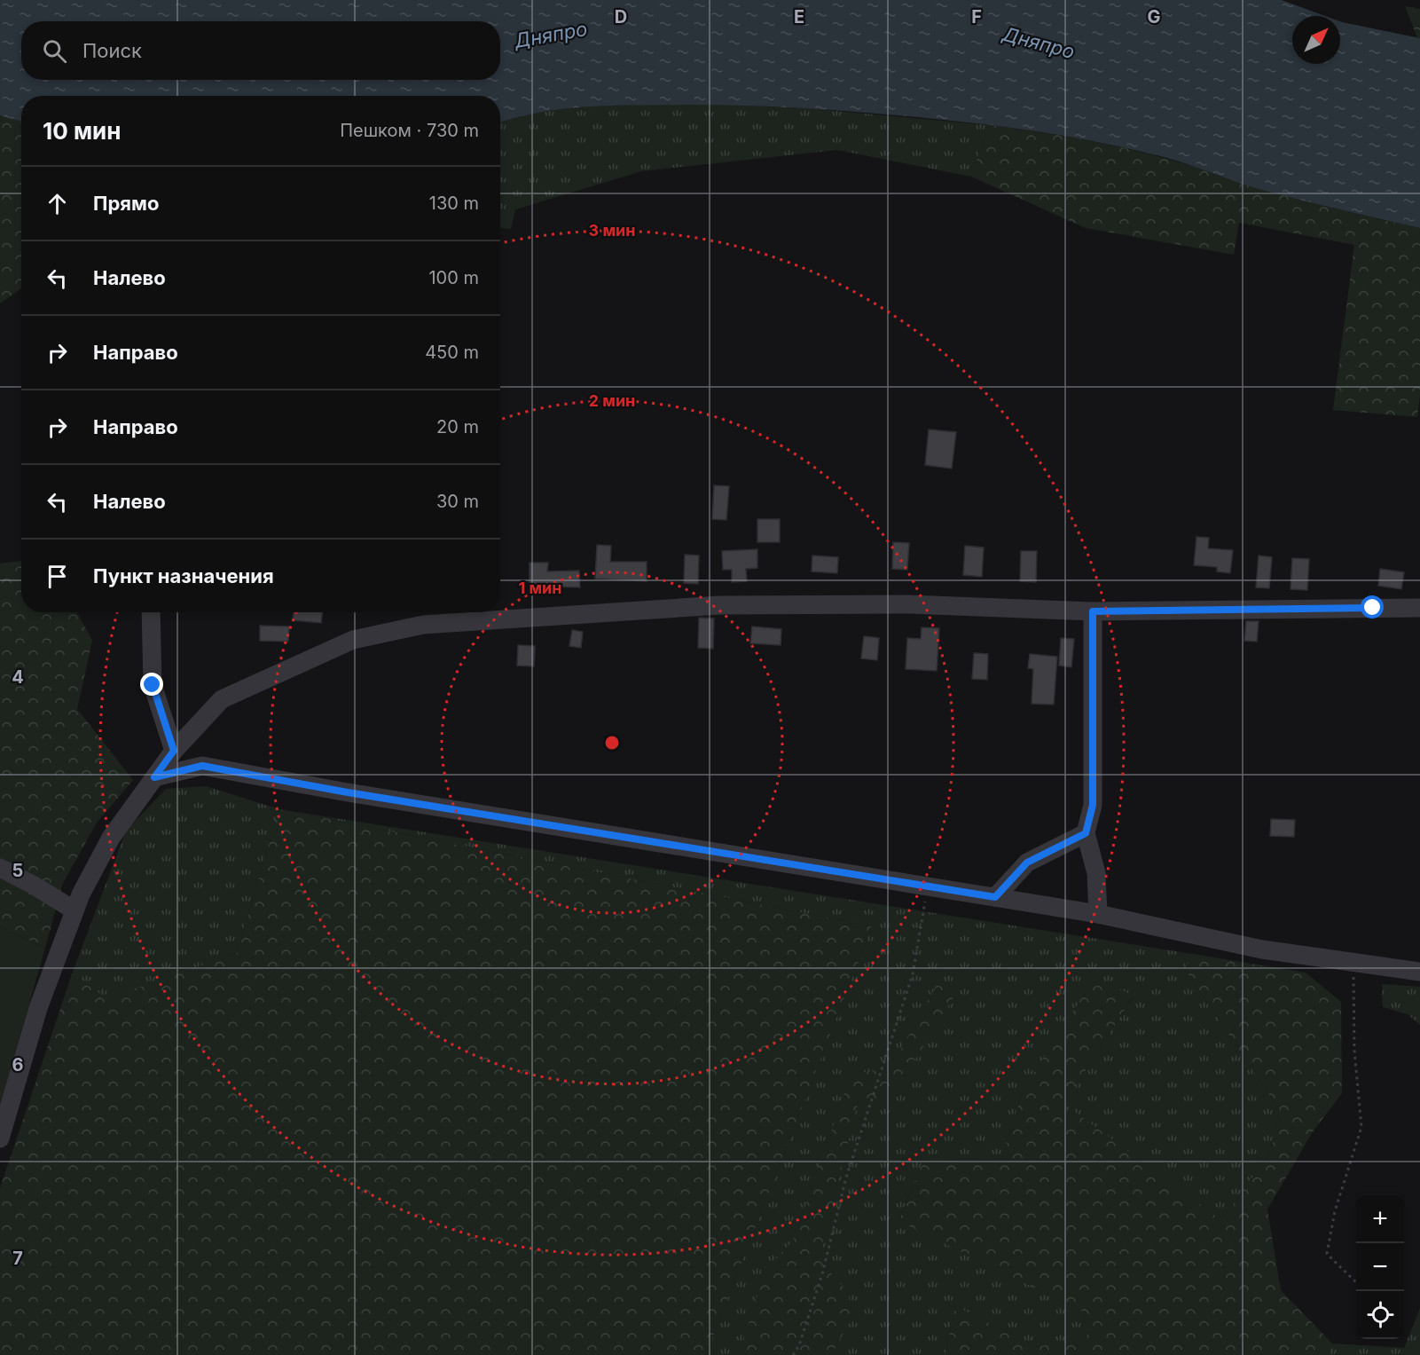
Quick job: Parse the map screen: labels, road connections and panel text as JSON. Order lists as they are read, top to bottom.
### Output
{
  "water": ["Дняпро"],
  "north": "top right",
  "page": {
    "search": "Поиск",
    "heading": ["10 мин", "Пешком · 730 m"],
    "list": [
      ["Прямо", "130 m"],
      ["Налево", "100 m"],
      ["Направо", "450 m"],
      ["Направо", "20 m"],
      ["Налево", "30 m"],
      "Пункт назначения"
    ],
    "map_buttons": ["+", "−"]
  },
  "grid": {
    "columns": [
      "D",
      "E",
      "F",
      "G"
    ],
    "rows": [
      "4",
      "5",
      "6",
      "7"
    ]
  },
  "rings": ["3 мин", "2 мин", "1 мин"]
}
